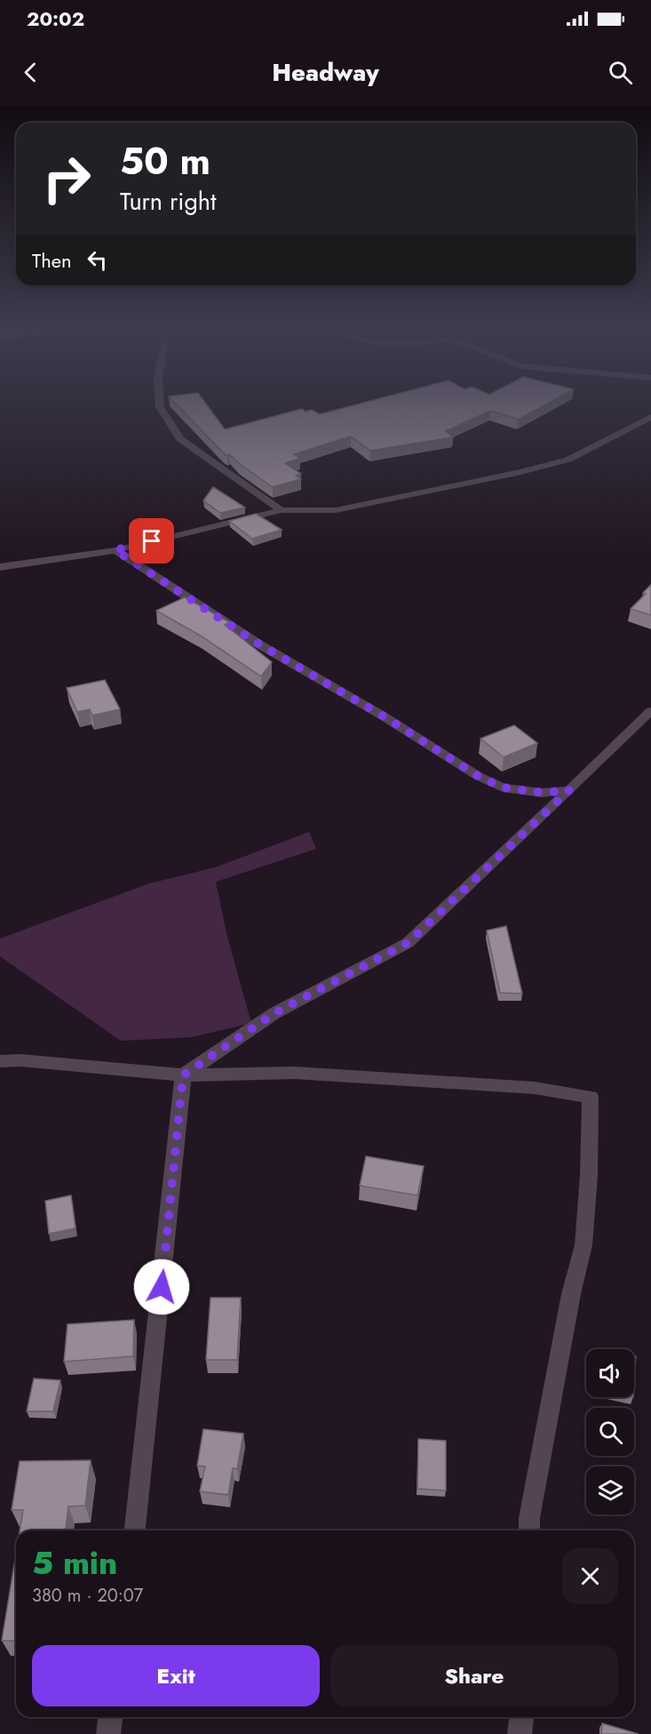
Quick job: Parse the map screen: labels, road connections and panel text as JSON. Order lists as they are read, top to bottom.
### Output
{
  "page": {
    "status": "20:02",
    "header": "Headway",
    "turn": ["50 m", "Turn right"],
    "then": "Then",
    "heading": ["5 min", "380 m · 20:07"],
    "buttons": ["Exit", "Share"]
  }
}
